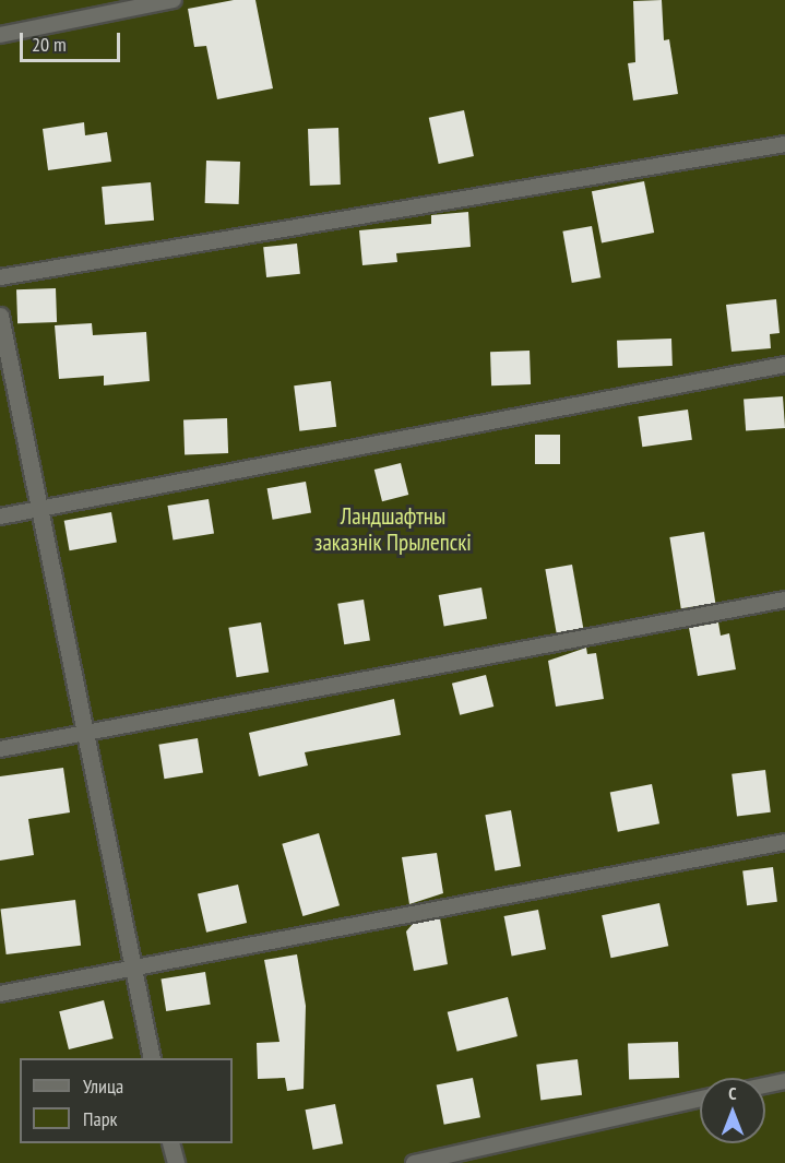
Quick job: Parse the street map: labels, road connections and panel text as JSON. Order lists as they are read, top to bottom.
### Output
{
  "parks": ["Ландшафтны заказнік Прылепскі"],
  "legend": ["Улица", "Парк"],
  "scale_bar": "20 m",
  "north": "top"
}
